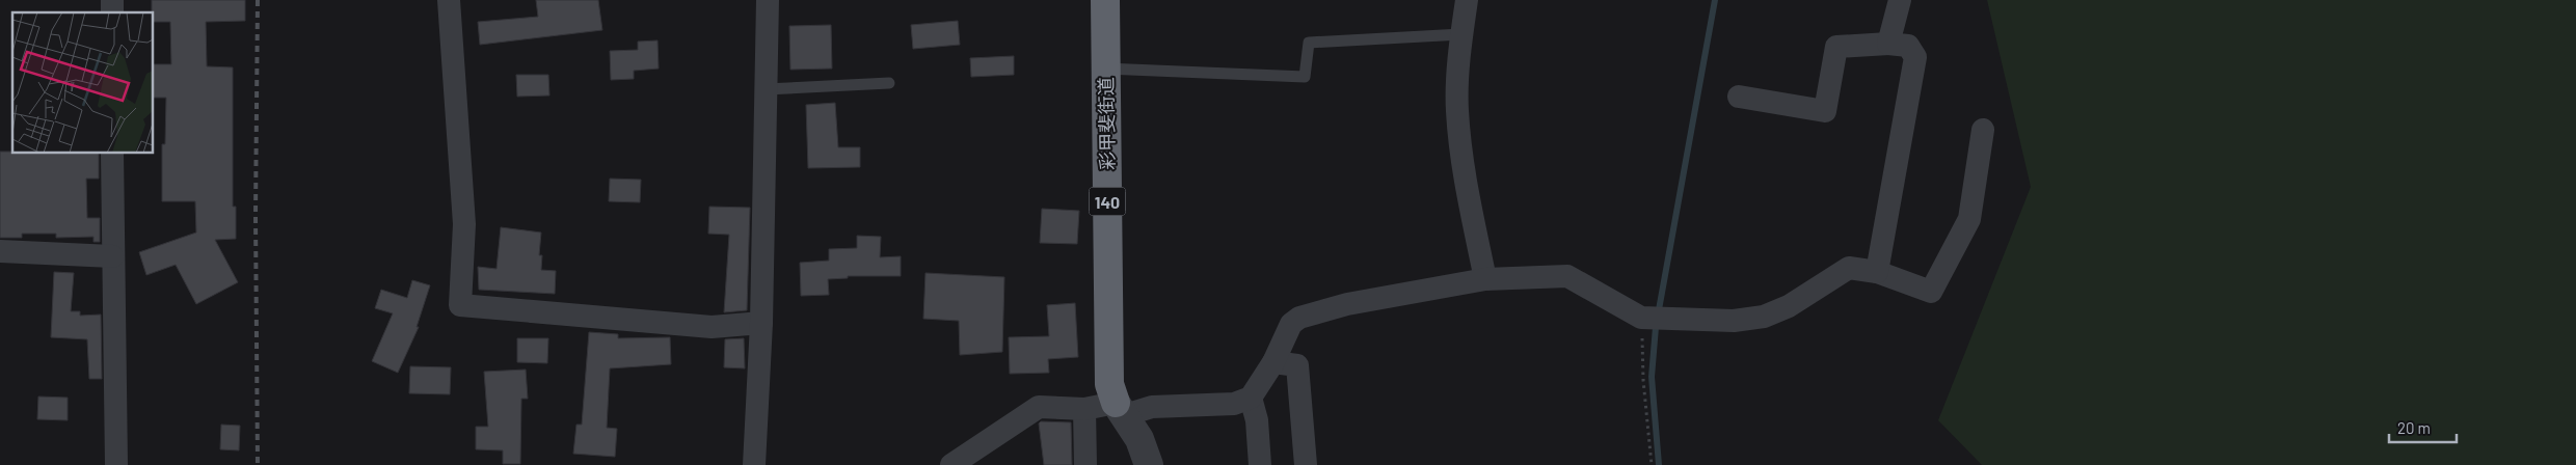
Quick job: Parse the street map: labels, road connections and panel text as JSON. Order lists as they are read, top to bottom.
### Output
{
  "streets": {
    "highway": ["彩甲斐街道", "140"]
  },
  "scale_bar": "20 m"
}
